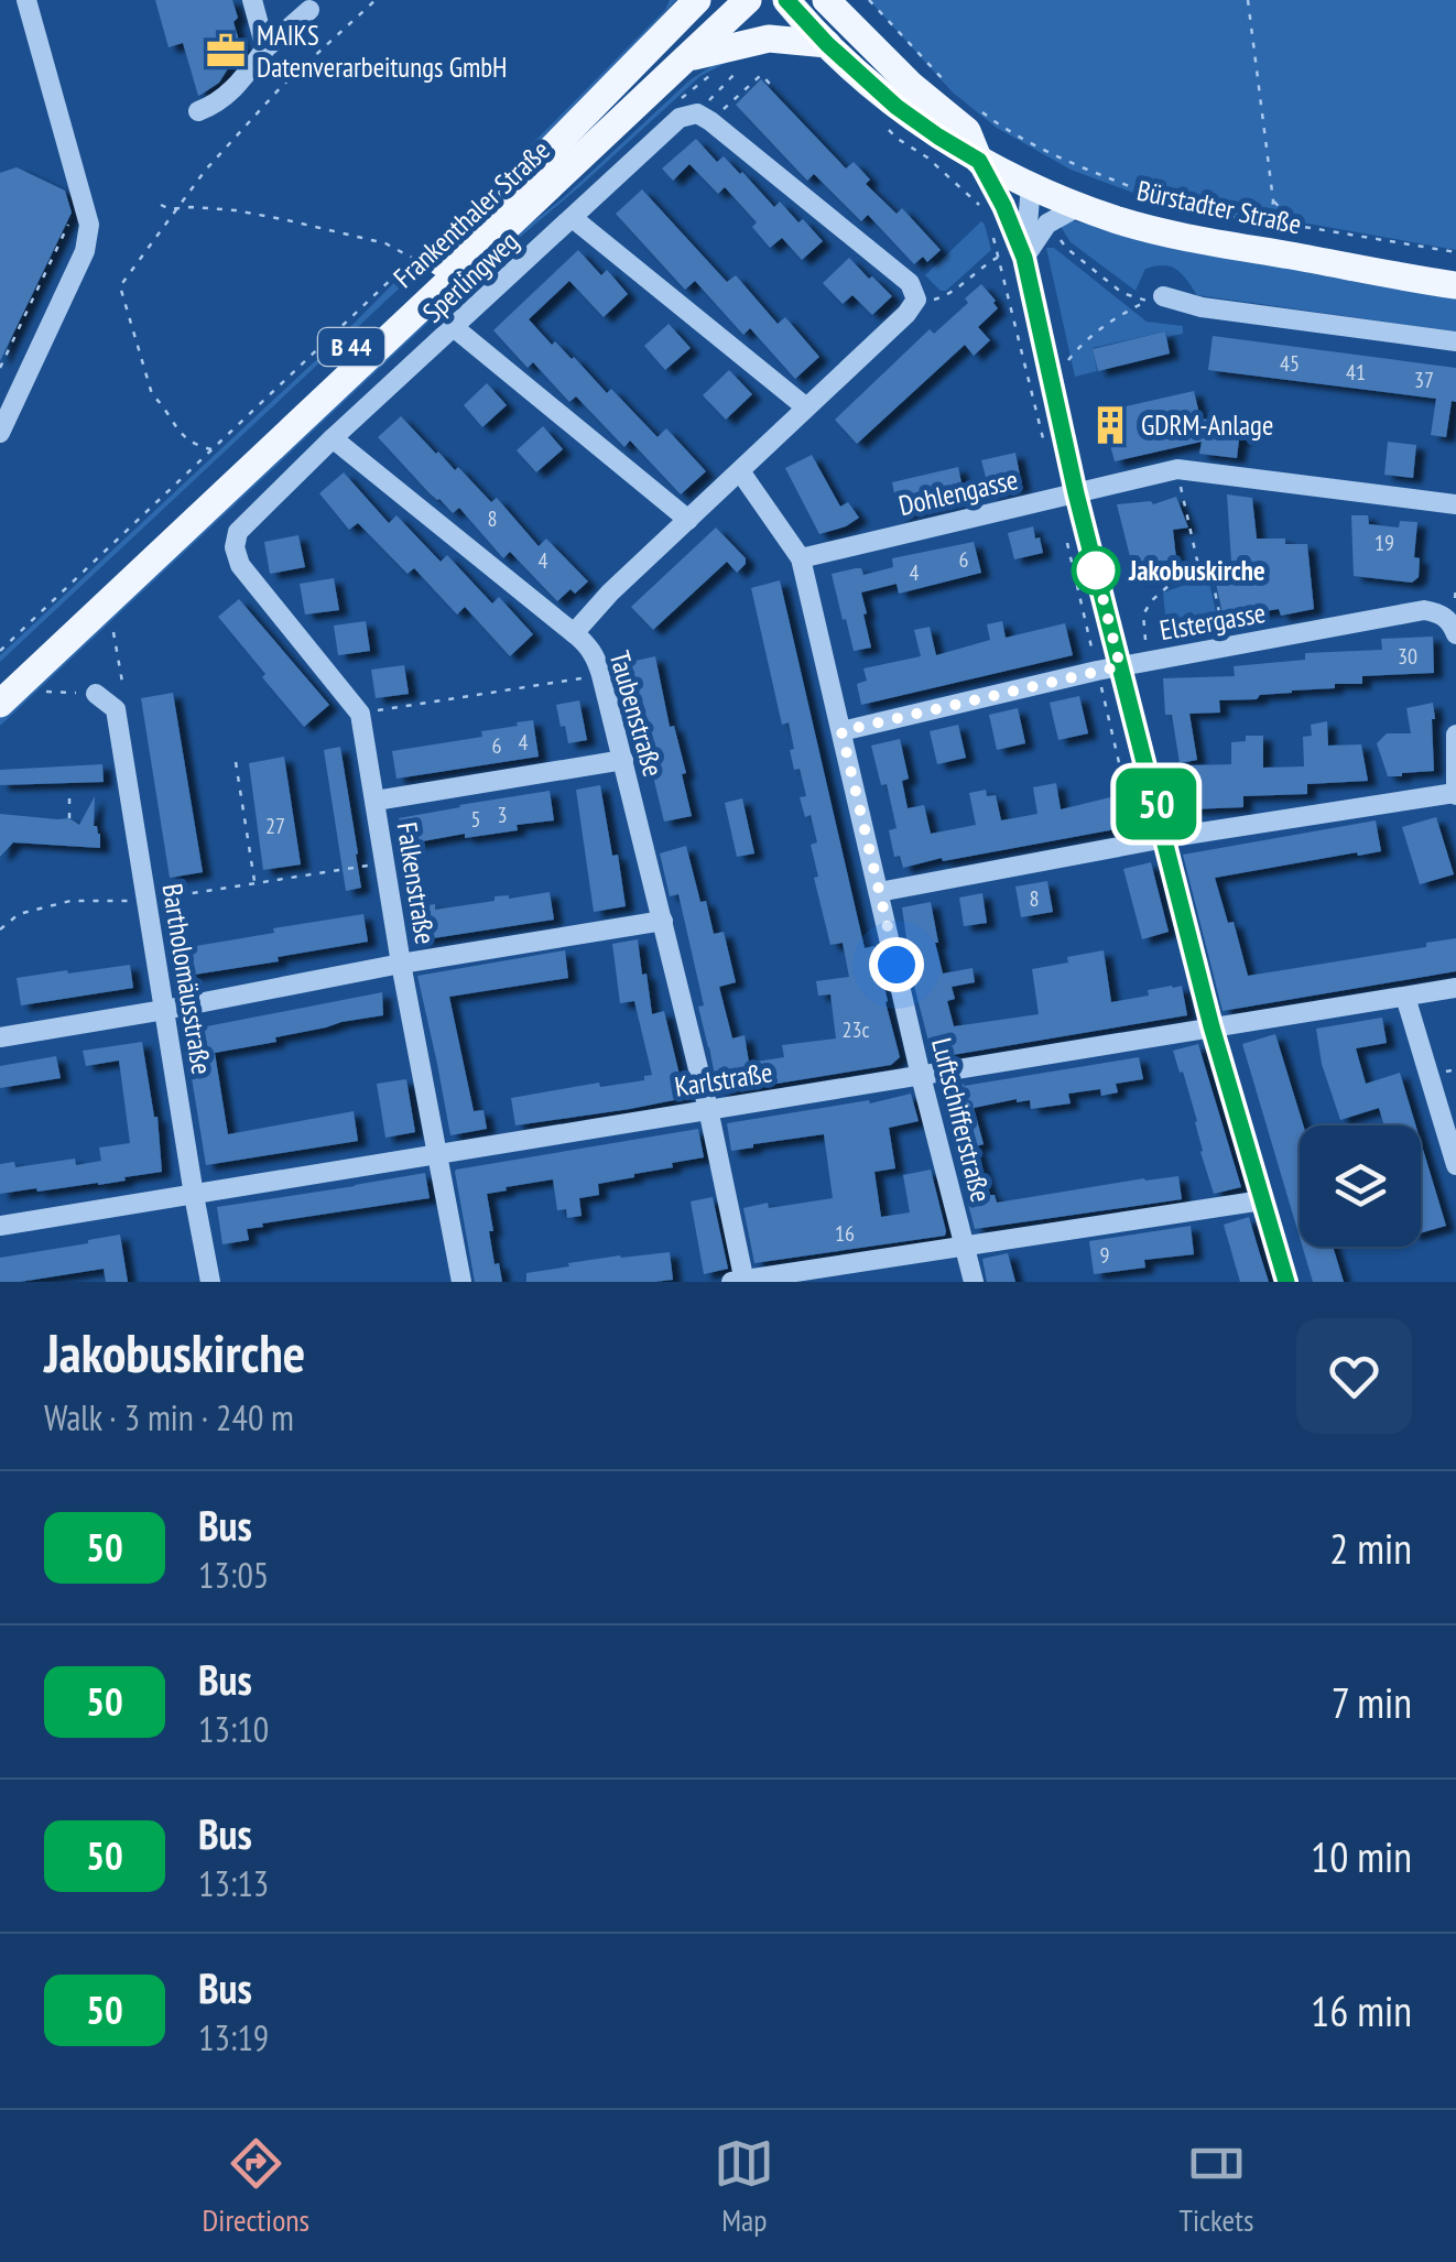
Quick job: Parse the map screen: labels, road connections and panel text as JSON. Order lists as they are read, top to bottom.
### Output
{
  "streets": {
    "main road": ["Bürstadter Straße", "Frankenthaler Straße", "B 44"],
    "street": [
      "Sperlingweg",
      "Dohlengasse",
      "Elstergasse",
      "Taubenstraße",
      "Falkenstraße",
      "Bartholomäusstraße",
      "Karlstraße",
      "Luftschifferstraße"
    ]
  },
  "crossings": [
    ["Sperlingweg", "Falkenstraße"],
    ["Dohlengasse", "Luftschifferstraße"],
    ["Elstergasse", "Luftschifferstraße"],
    ["Taubenstraße", "Karlstraße"],
    ["Taubenstraße", "Luftschifferstraße"],
    ["Falkenstraße", "Karlstraße"],
    ["Bartholomäusstraße", "Karlstraße"],
    ["Karlstraße", "Luftschifferstraße"]
  ],
  "places": {
    "office": ["MAIKS Datenverarbeitungs GmbH"],
    "building": ["GDRM-Anlage"],
    "other": ["Jakobuskirche"]
  },
  "lines": ["bus line 50"],
  "house_numbers": [
    "45",
    "41",
    "37",
    "8",
    "19",
    "6",
    "4",
    "4",
    "30",
    "4",
    "6",
    "3",
    "5",
    "27",
    "8",
    "23c",
    "16",
    "9"
  ],
  "page": {
    "on_map": "50",
    "heading": ["Jakobuskirche", "Walk · 3 min · 240 m"],
    "list": [
      {
        "mark": "50",
        "name": "Bus",
        "note": "13:05",
        "value": "2 min"
      },
      {
        "mark": "50",
        "name": "Bus",
        "note": "13:10",
        "value": "7 min"
      },
      {
        "mark": "50",
        "name": "Bus",
        "note": "13:13",
        "value": "10 min"
      },
      {
        "mark": "50",
        "name": "Bus",
        "note": "13:19",
        "value": "16 min"
      }
    ],
    "tabs": ["Directions", "Map", "Tickets"]
  }
}
